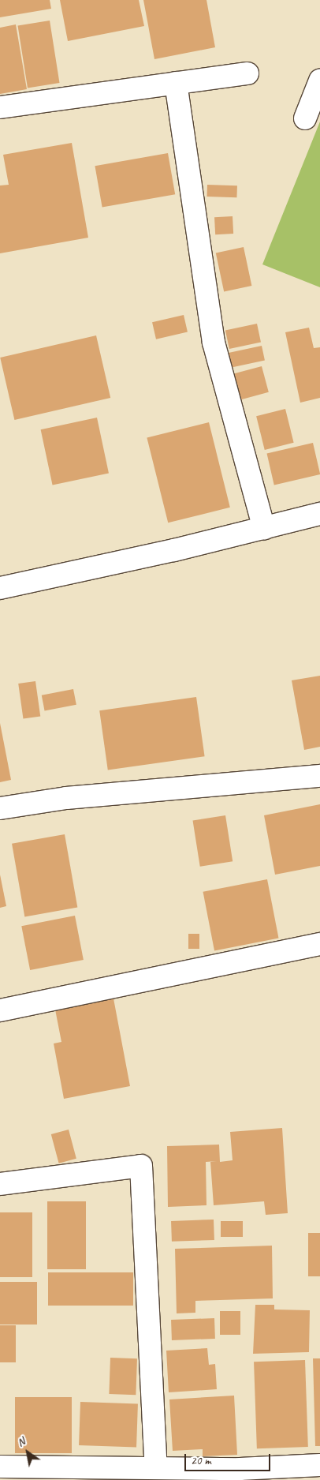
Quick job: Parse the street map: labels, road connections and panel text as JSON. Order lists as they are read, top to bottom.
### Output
{
  "scale_bar": "20 m",
  "north": "top left"
}
